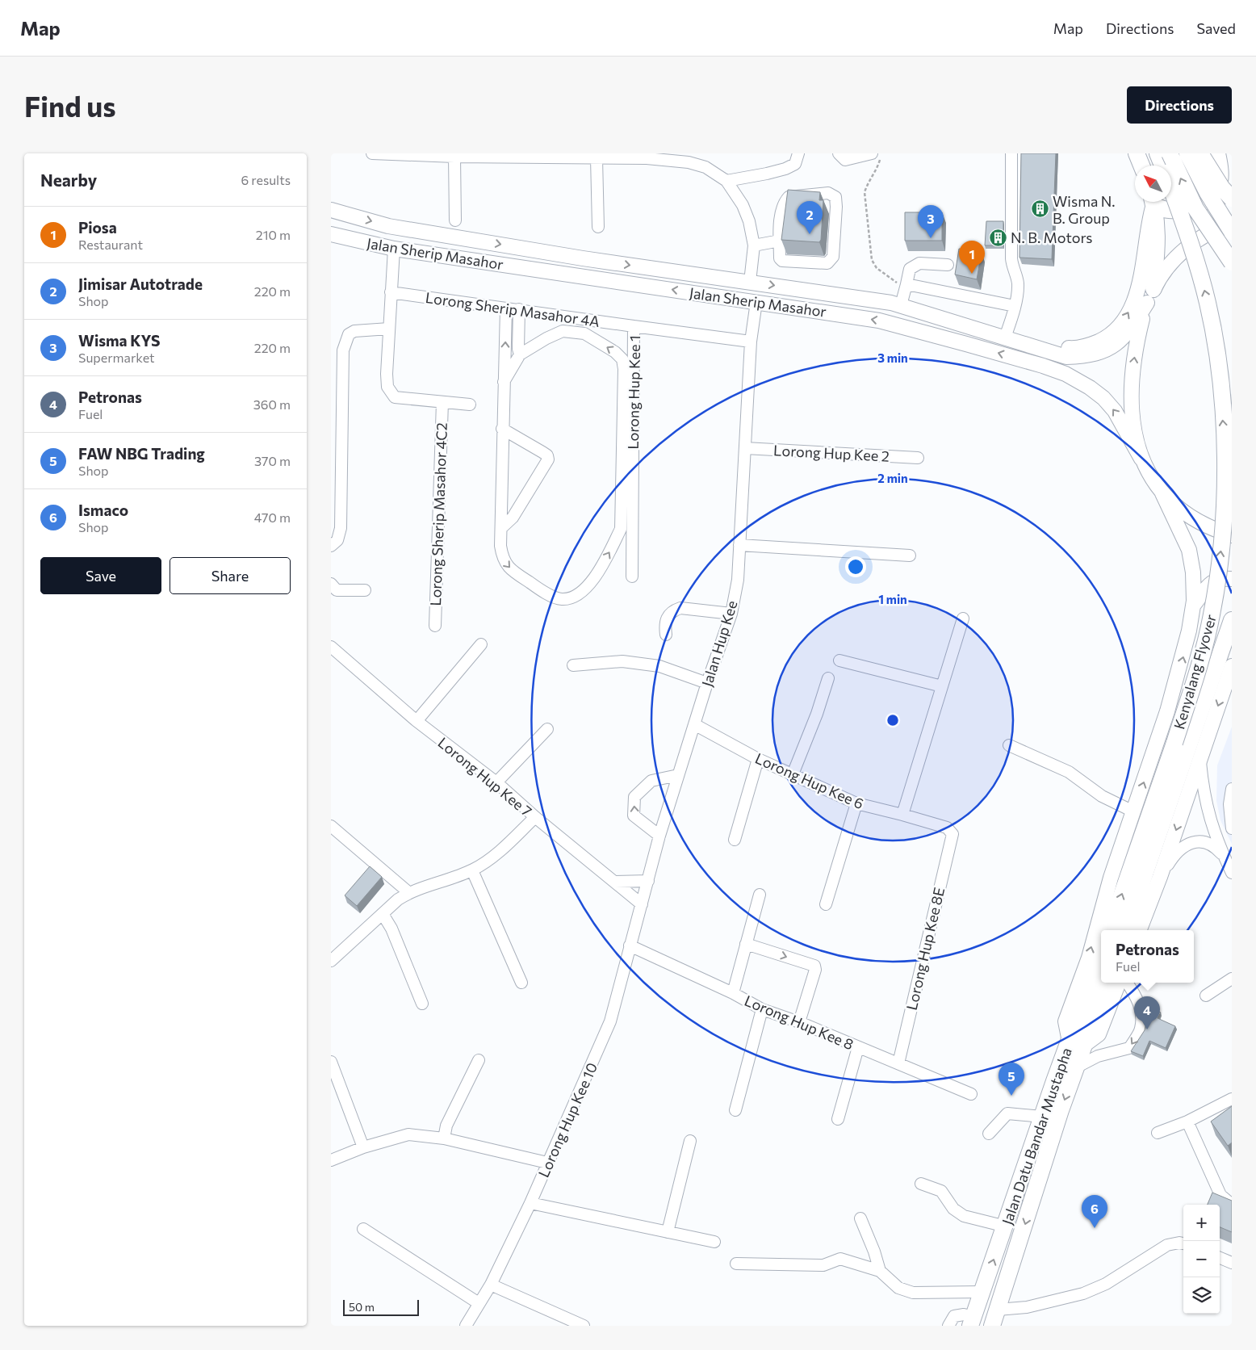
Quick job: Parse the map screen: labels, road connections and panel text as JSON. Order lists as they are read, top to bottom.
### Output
{
  "streets": {
    "highway": ["Kenyalang Flyover", "Jalan Datu Bandar Mustapha"],
    "main road": ["Jalan Sherip Masahor"],
    "street": [
      "Lorong Sherip Masahor 4A",
      "Lorong Hup Kee 1",
      "Lorong Hup Kee 2",
      "Lorong Sherip Masahor 4C2",
      "Jalan Hup Kee",
      "Lorong Hup Kee 7",
      "Lorong Hup Kee 6",
      "Lorong Hup Kee 8E",
      "Lorong Hup Kee 8",
      "Lorong Hup Kee 10"
    ]
  },
  "crossings": [
    ["Jalan Sherip Masahor", "Jalan Hup Kee"],
    ["Lorong Sherip Masahor 4A", "Lorong Hup Kee 1"],
    ["Lorong Hup Kee 1", "Jalan Hup Kee"],
    ["Lorong Hup Kee 2", "Jalan Hup Kee"],
    ["Jalan Hup Kee", "Lorong Hup Kee 7"],
    ["Jalan Hup Kee", "Lorong Hup Kee 6"],
    ["Jalan Hup Kee", "Lorong Hup Kee 10"],
    ["Lorong Hup Kee 7", "Lorong Hup Kee 10"],
    ["Lorong Hup Kee 6", "Lorong Hup Kee 8E"],
    ["Lorong Hup Kee 8E", "Lorong Hup Kee 8"],
    ["Lorong Hup Kee 8", "Lorong Hup Kee 10"]
  ],
  "places": {
    "building": ["Wisma N. B. Group", "N. B. Motors"]
  },
  "scale_bar": "50 m",
  "north": "top left",
  "page": {
    "header": "Map",
    "nav": ["Map", "Directions", "Saved"],
    "buttons": [
      "Directions",
      ["Save", "Share"]
    ],
    "title": "Find us",
    "heading": ["Nearby", "6 results"],
    "pins": [
      "2",
      "3",
      "1",
      "4",
      "5",
      "6"
    ],
    "list": [
      {
        "mark": "1",
        "name": "Piosa",
        "note": "Restaurant",
        "value": "210 m"
      },
      {
        "mark": "2",
        "name": "Jimisar Autotrade",
        "note": "Shop",
        "value": "220 m"
      },
      {
        "mark": "3",
        "name": "Wisma KYS",
        "note": "Supermarket",
        "value": "220 m"
      },
      {
        "mark": "4",
        "name": "Petronas",
        "note": "Fuel",
        "value": "360 m"
      },
      {
        "mark": "5",
        "name": "FAW NBG Trading",
        "note": "Shop",
        "value": "370 m"
      },
      {
        "mark": "6",
        "name": "Ismaco",
        "note": "Shop",
        "value": "470 m"
      }
    ],
    "popup": ["Petronas", "Fuel"],
    "map_buttons": ["+", "−"],
    "scale": "50 m"
  },
  "rings": ["3 min", "2 min", "1 min"]
}
